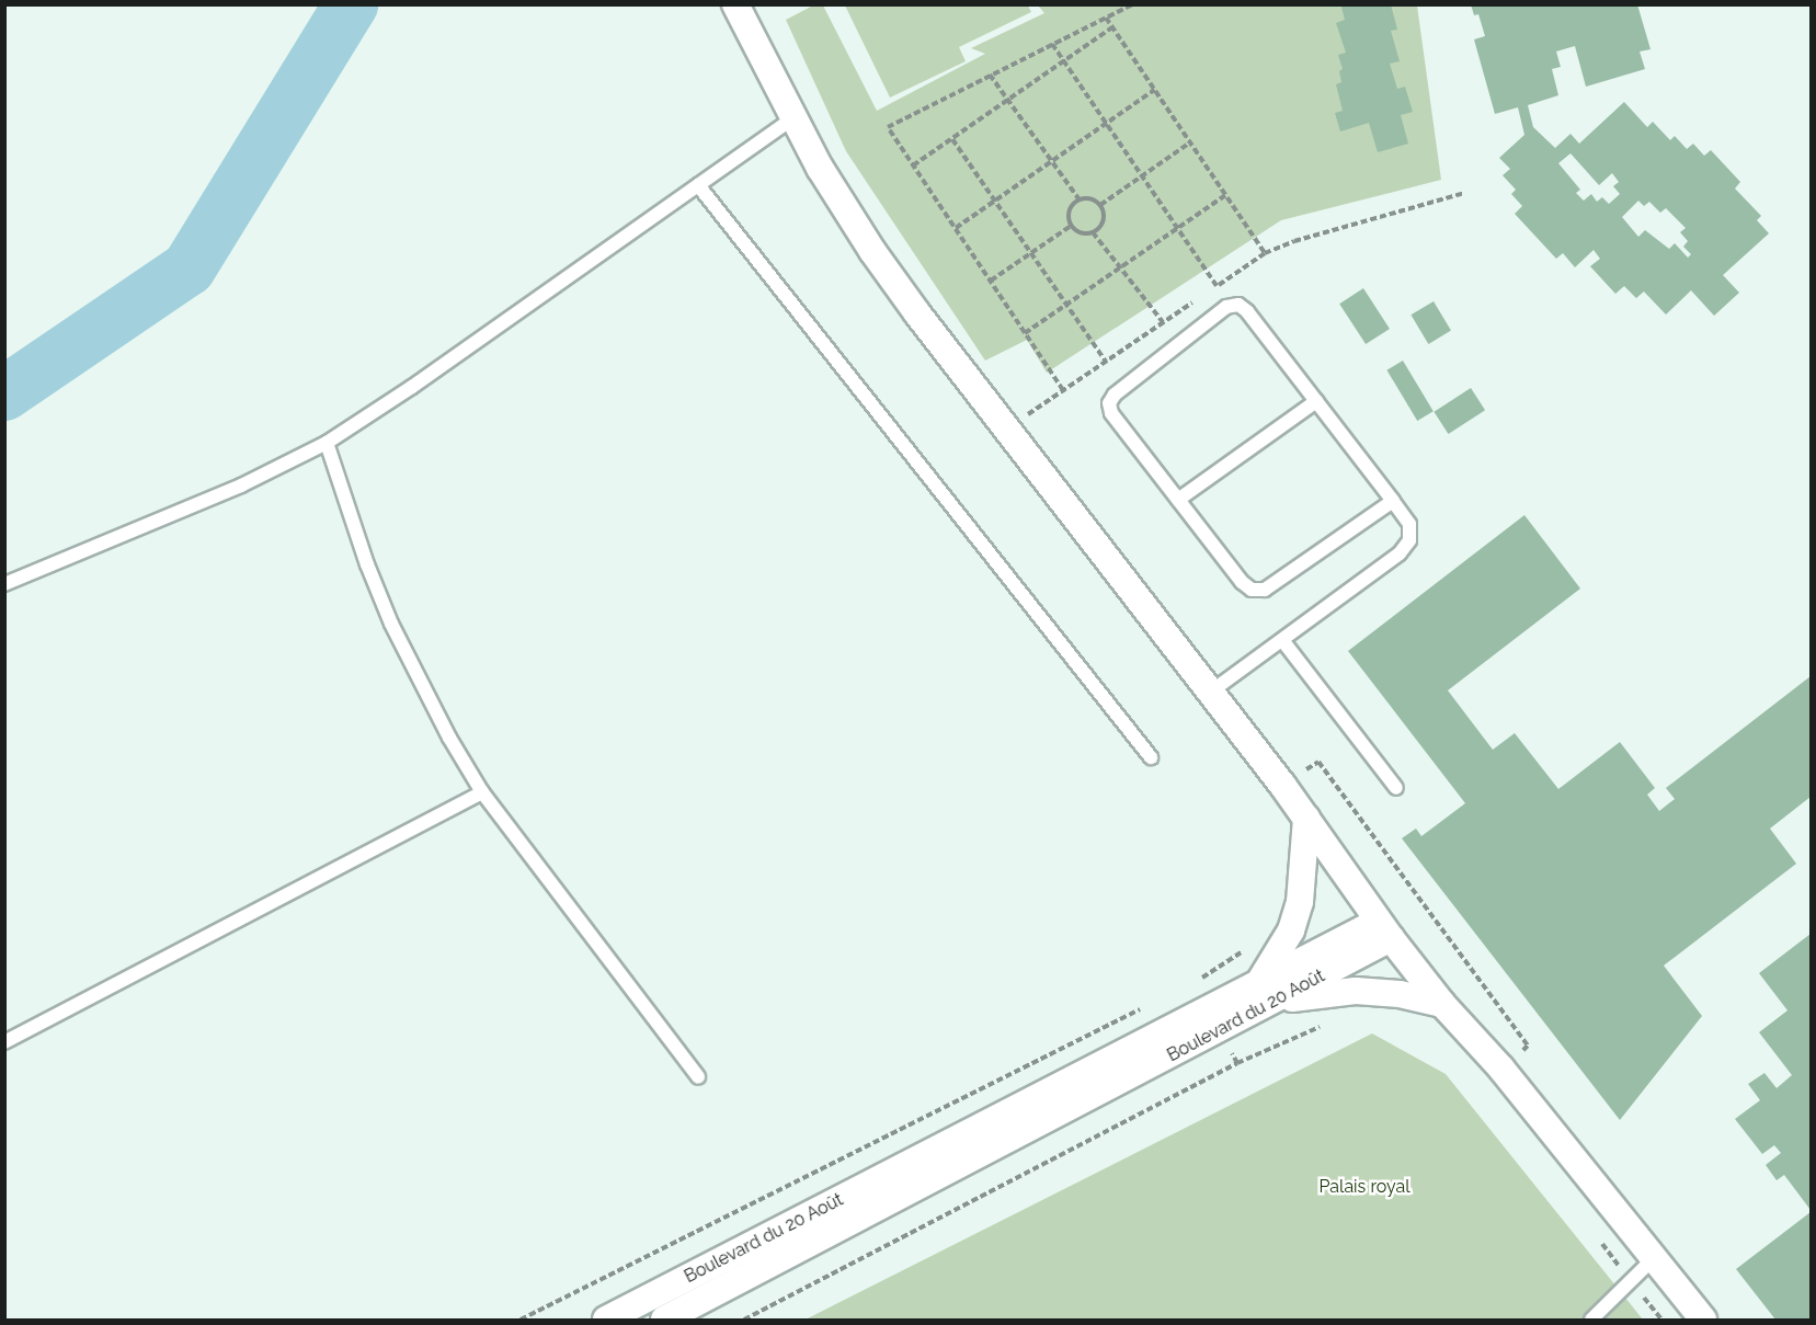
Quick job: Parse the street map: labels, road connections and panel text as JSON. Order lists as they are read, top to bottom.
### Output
{
  "streets": {
    "street": ["Boulevard du 20 Août"]
  },
  "parks": ["Palais royal"]
}
